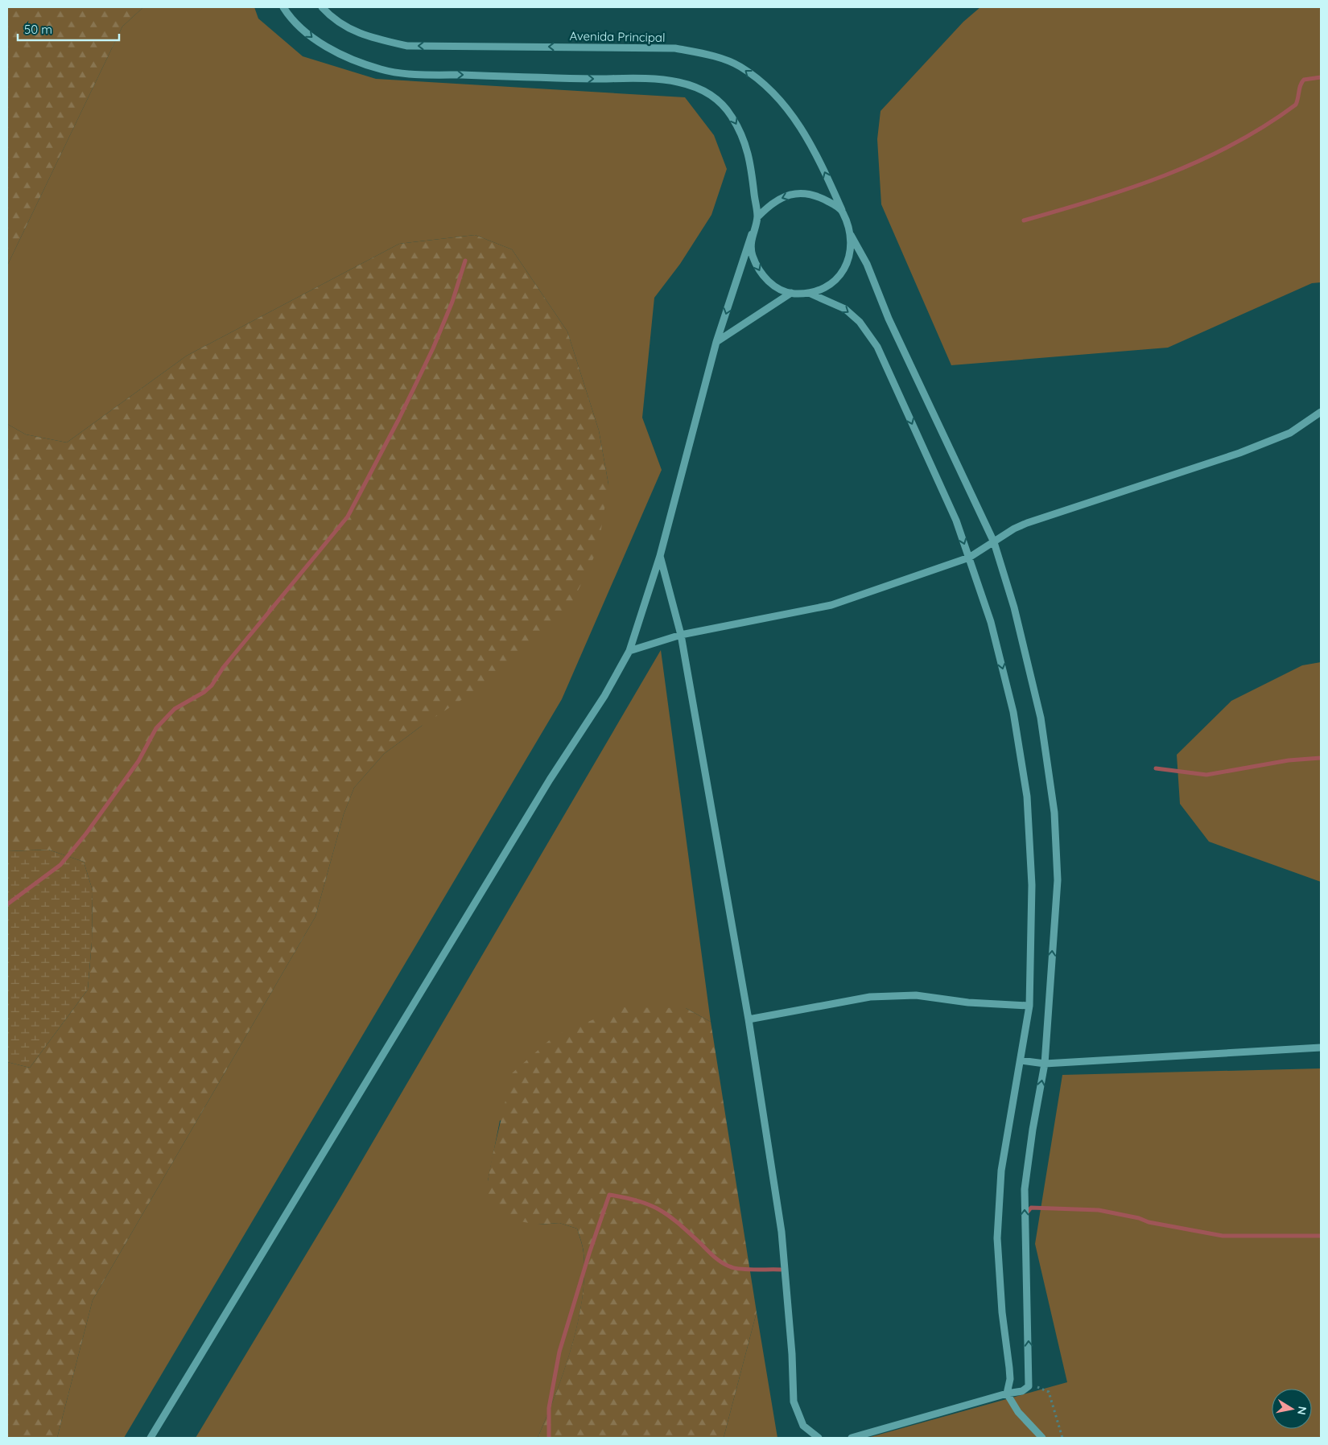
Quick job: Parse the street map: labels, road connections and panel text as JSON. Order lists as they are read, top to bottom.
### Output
{
  "streets": {
    "street": ["Avenida Principal"]
  },
  "one_way": ["Avenida Principal"],
  "scale_bar": "50 m",
  "north": "right"
}
